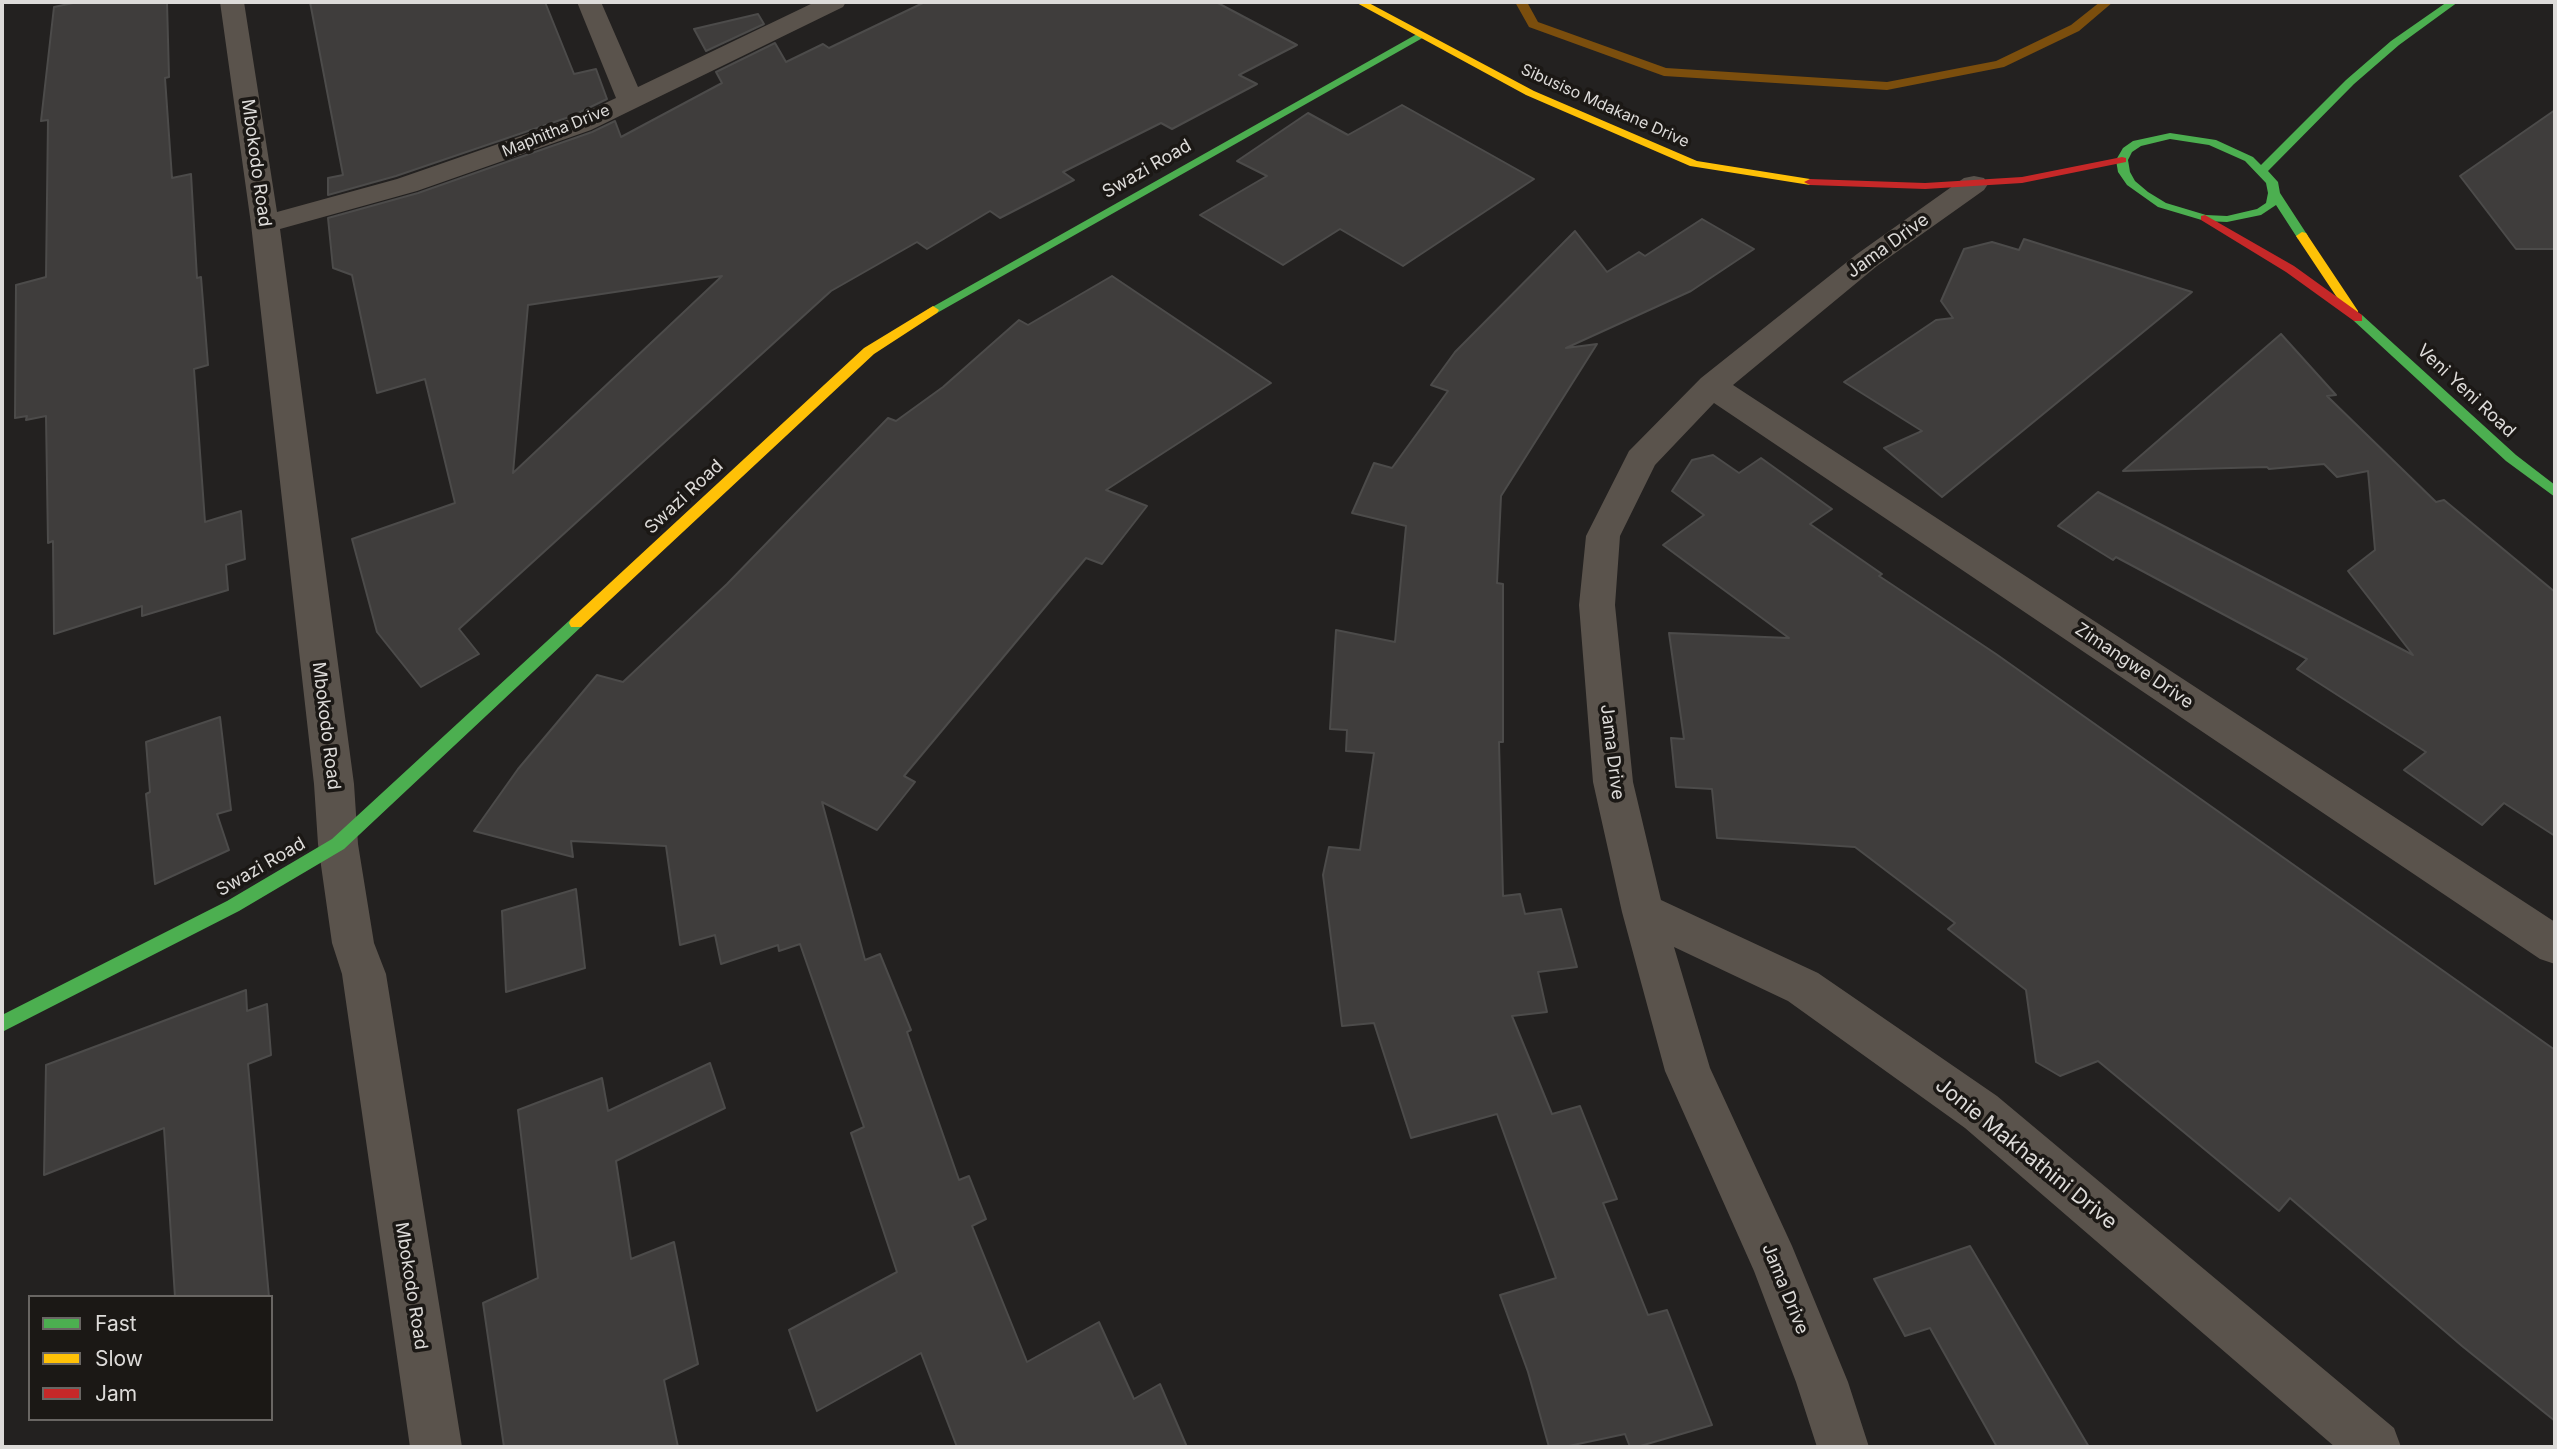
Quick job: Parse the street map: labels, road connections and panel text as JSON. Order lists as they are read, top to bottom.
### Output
{
  "streets": {
    "street": [
      "Sibusiso Mdakane Drive",
      "Maphitha Drive",
      "Mbokodo Road",
      "Swazi Road",
      "Jama Drive",
      "Veni Yeni Road",
      "Zimangwe Drive",
      "Jonie Makhathini Drive"
    ]
  },
  "crossings": [
    ["Sibusiso Mdakane Drive", "Swazi Road"],
    ["Sibusiso Mdakane Drive", "Jama Drive"],
    ["Sibusiso Mdakane Drive", "Veni Yeni Road"],
    ["Maphitha Drive", "Mbokodo Road"],
    ["Mbokodo Road", "Swazi Road"],
    ["Jama Drive", "Zimangwe Drive"],
    ["Jama Drive", "Jonie Makhathini Drive"]
  ],
  "legend": ["Fast", "Slow", "Jam"]
}
